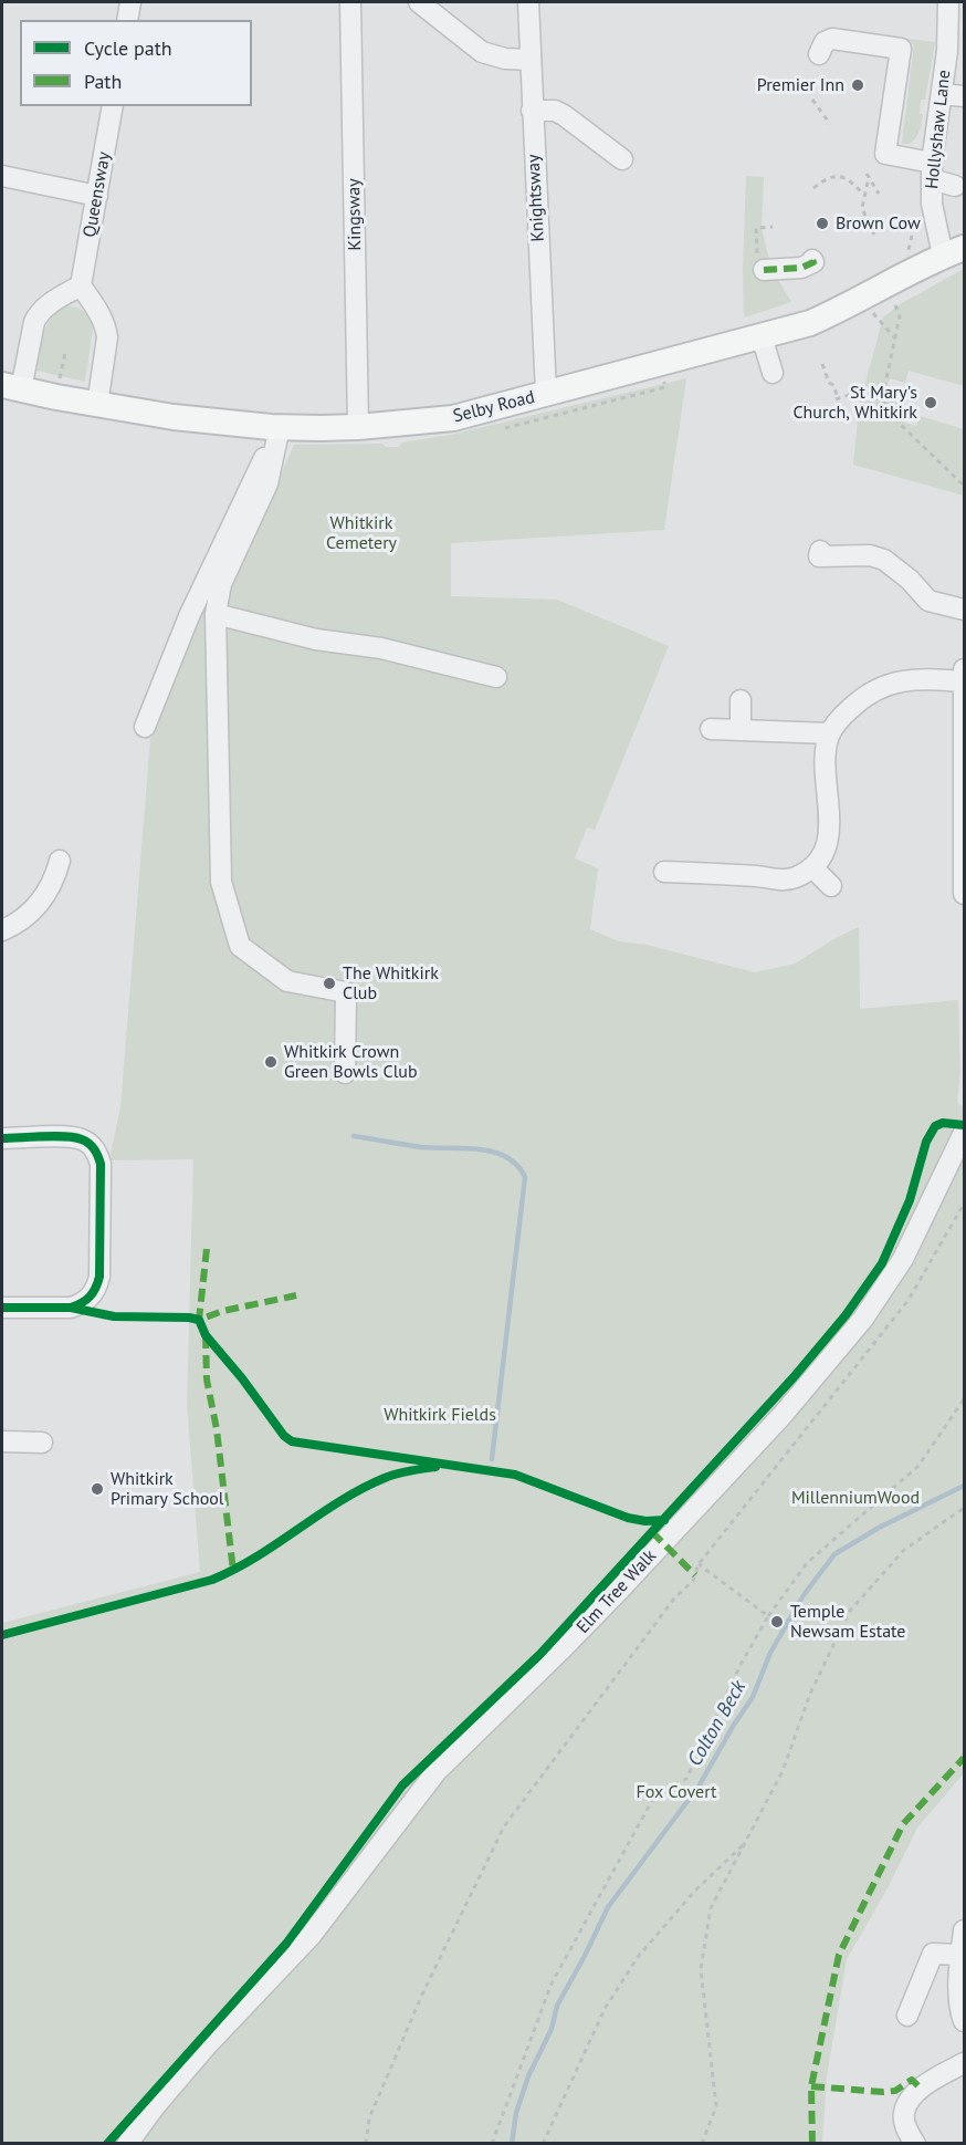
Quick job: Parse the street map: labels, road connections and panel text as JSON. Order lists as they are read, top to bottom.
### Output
{
  "streets": {
    "main road": ["Selby Road"],
    "street": [
      "Hollyshaw Lane",
      "Queensway",
      "Knightsway",
      "Kingsway",
      "Elm Tree Walk"
    ]
  },
  "crossings": [
    ["Hollyshaw Lane", "Selby Road"],
    ["Knightsway", "Selby Road"],
    ["Kingsway", "Selby Road"]
  ],
  "water": ["Colton Beck"],
  "parks": [
    "Whitkirk Cemetery",
    "Whitkirk Fields",
    "MillenniumWood",
    "Fox Covert"
  ],
  "places": [
    "Premier Inn",
    "Brown Cow",
    "St Mary's Church, Whitkirk",
    "The Whitkirk Club",
    "Whitkirk Crown Green Bowls Club",
    "Whitkirk Primary School",
    "Temple Newsam Estate"
  ],
  "legend": ["Cycle path", "Path"]
}
